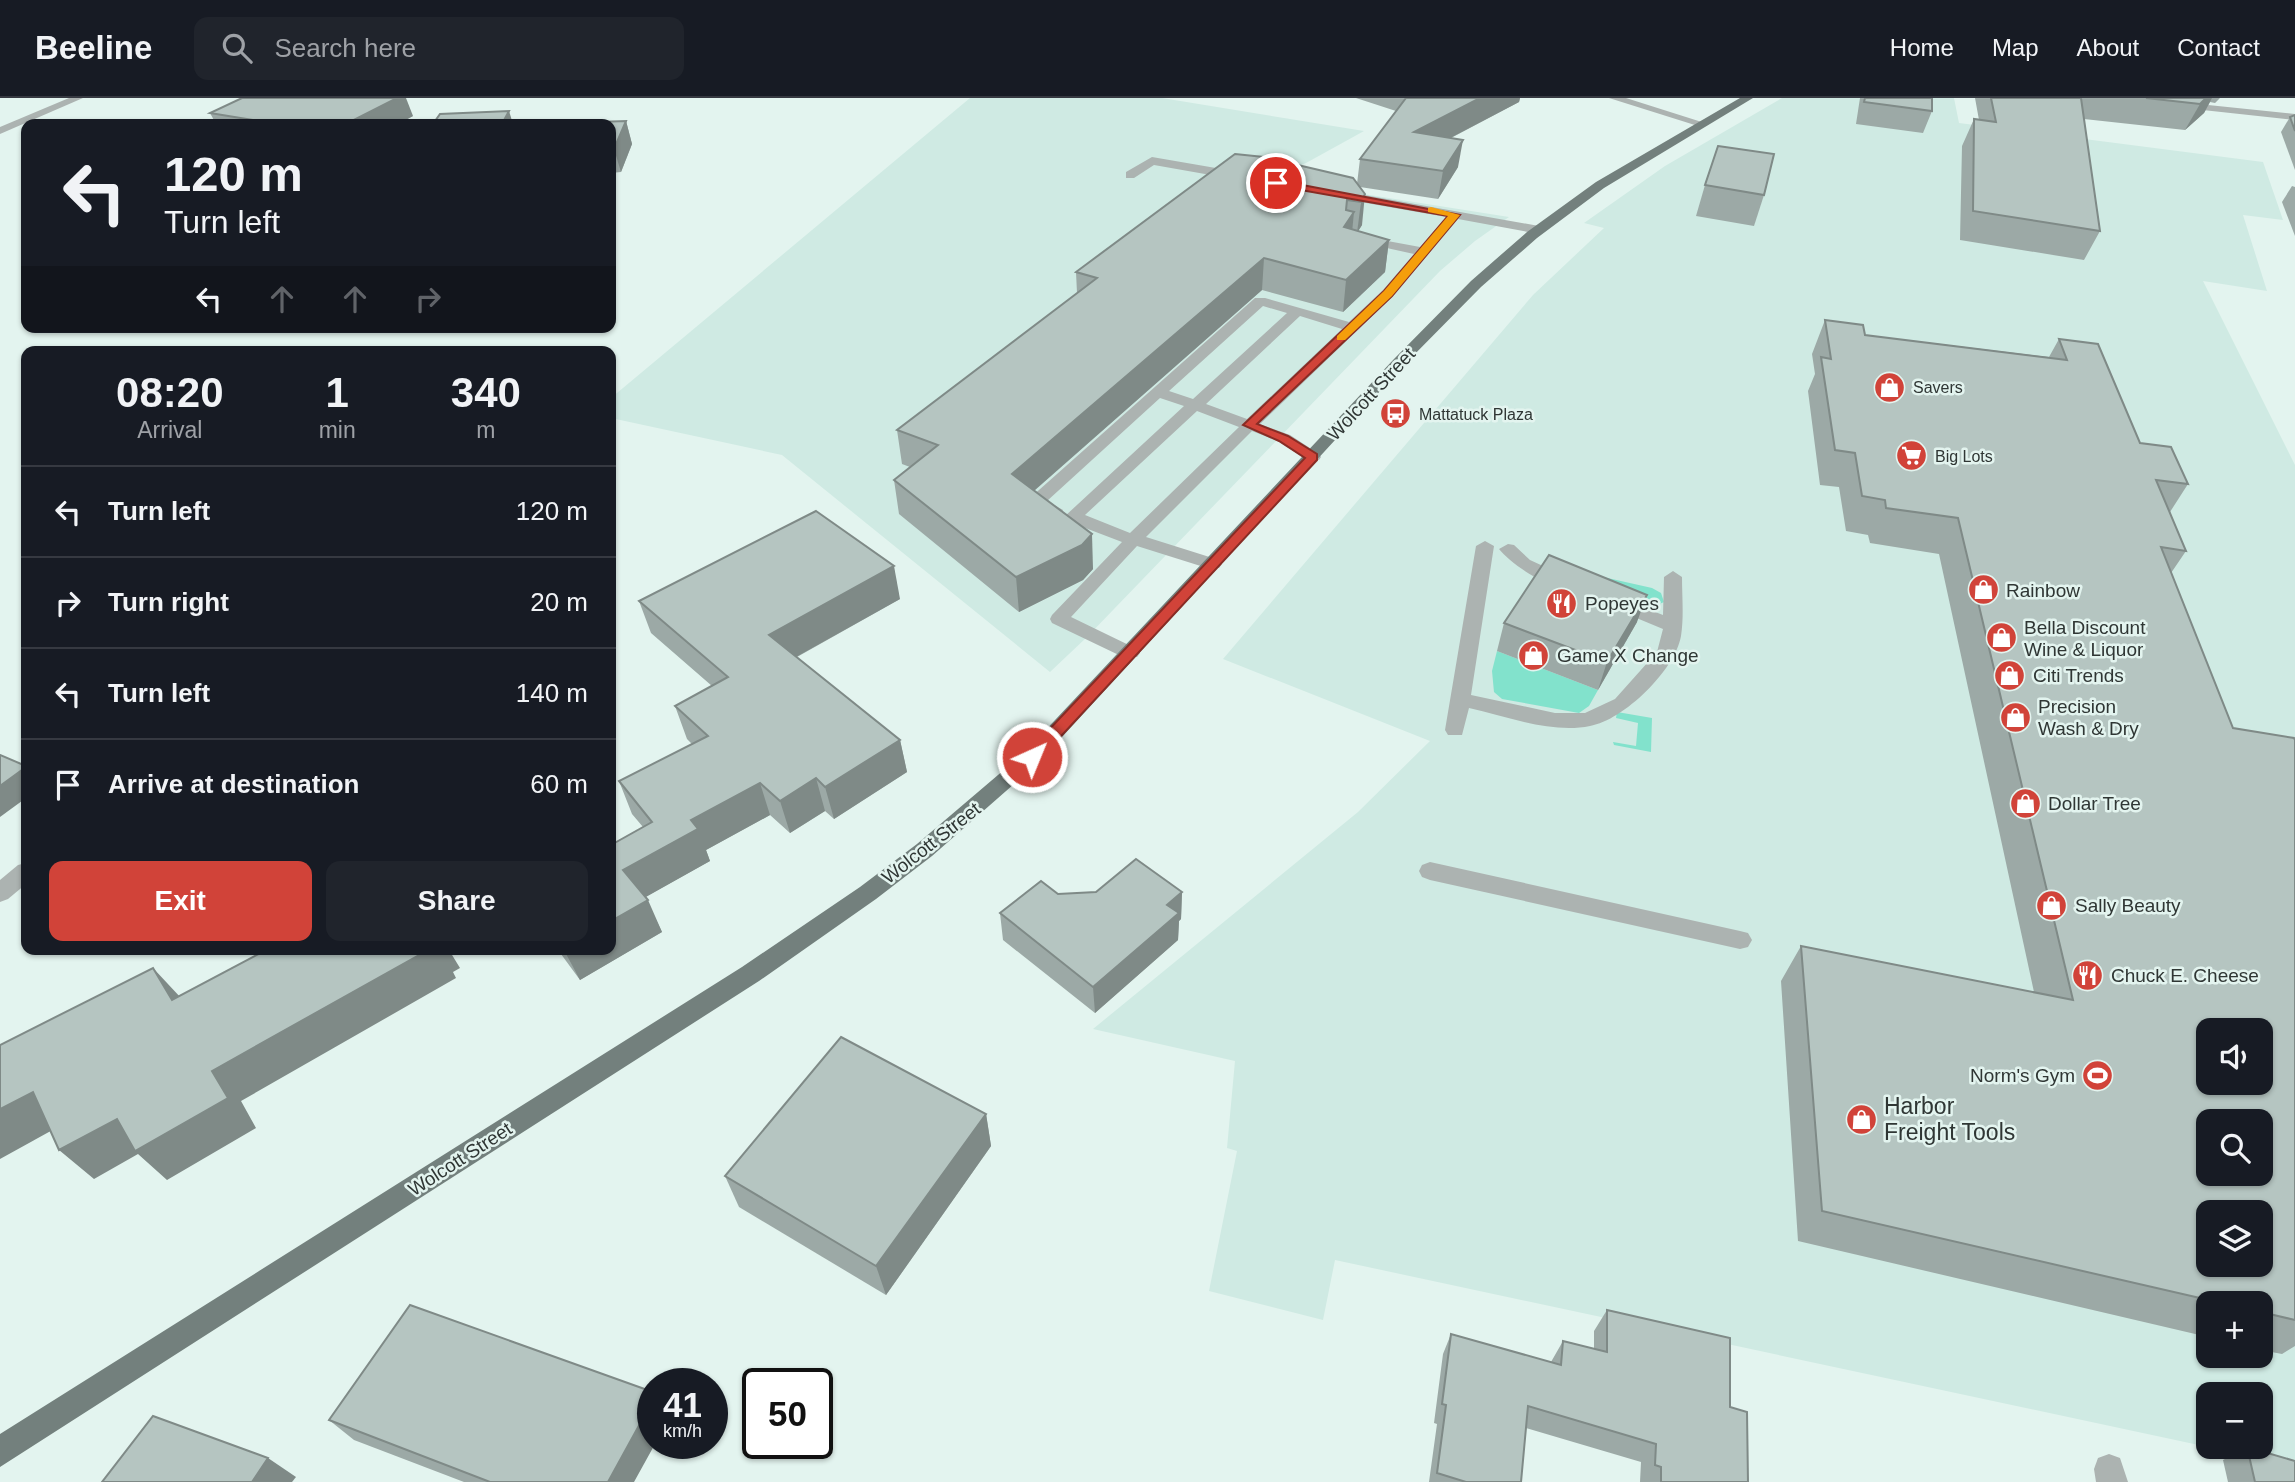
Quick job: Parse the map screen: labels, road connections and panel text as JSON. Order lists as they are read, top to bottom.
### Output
{
  "streets": {
    "main road": ["Wolcott Street"]
  },
  "places": {
    "shop": [
      "Savers",
      "Rainbow",
      "Bella Discount Wine & Liquor",
      "Game X Change",
      "Citi Trends",
      "Precision Wash & Dry",
      "Dollar Tree",
      "Sally Beauty",
      "Harbor Freight Tools"
    ],
    "bus stop": ["Mattatuck Plaza"],
    "supermarket": ["Big Lots"],
    "restaurant": ["Popeyes", "Chuck E. Cheese"],
    "sports": ["Norm's Gym"]
  },
  "page": {
    "header": "Beeline",
    "search": "Search here",
    "nav": [
      "Home",
      "Map",
      "About",
      "Contact"
    ],
    "turn": ["120 m", "Turn left"],
    "eta": [
      "08:20",
      "Arrival",
      "1",
      "min",
      "340",
      "m"
    ],
    "list": [
      {
        "name": "Turn left",
        "value": "120 m"
      },
      {
        "name": "Turn right",
        "value": "20 m"
      },
      {
        "name": "Turn left",
        "value": "140 m"
      },
      {
        "name": "Arrive at destination",
        "value": "60 m"
      }
    ],
    "buttons": ["Exit", "Share"],
    "map_buttons": ["+", "−"],
    "speed": "41 km/h",
    "limit": "50"
  }
}
